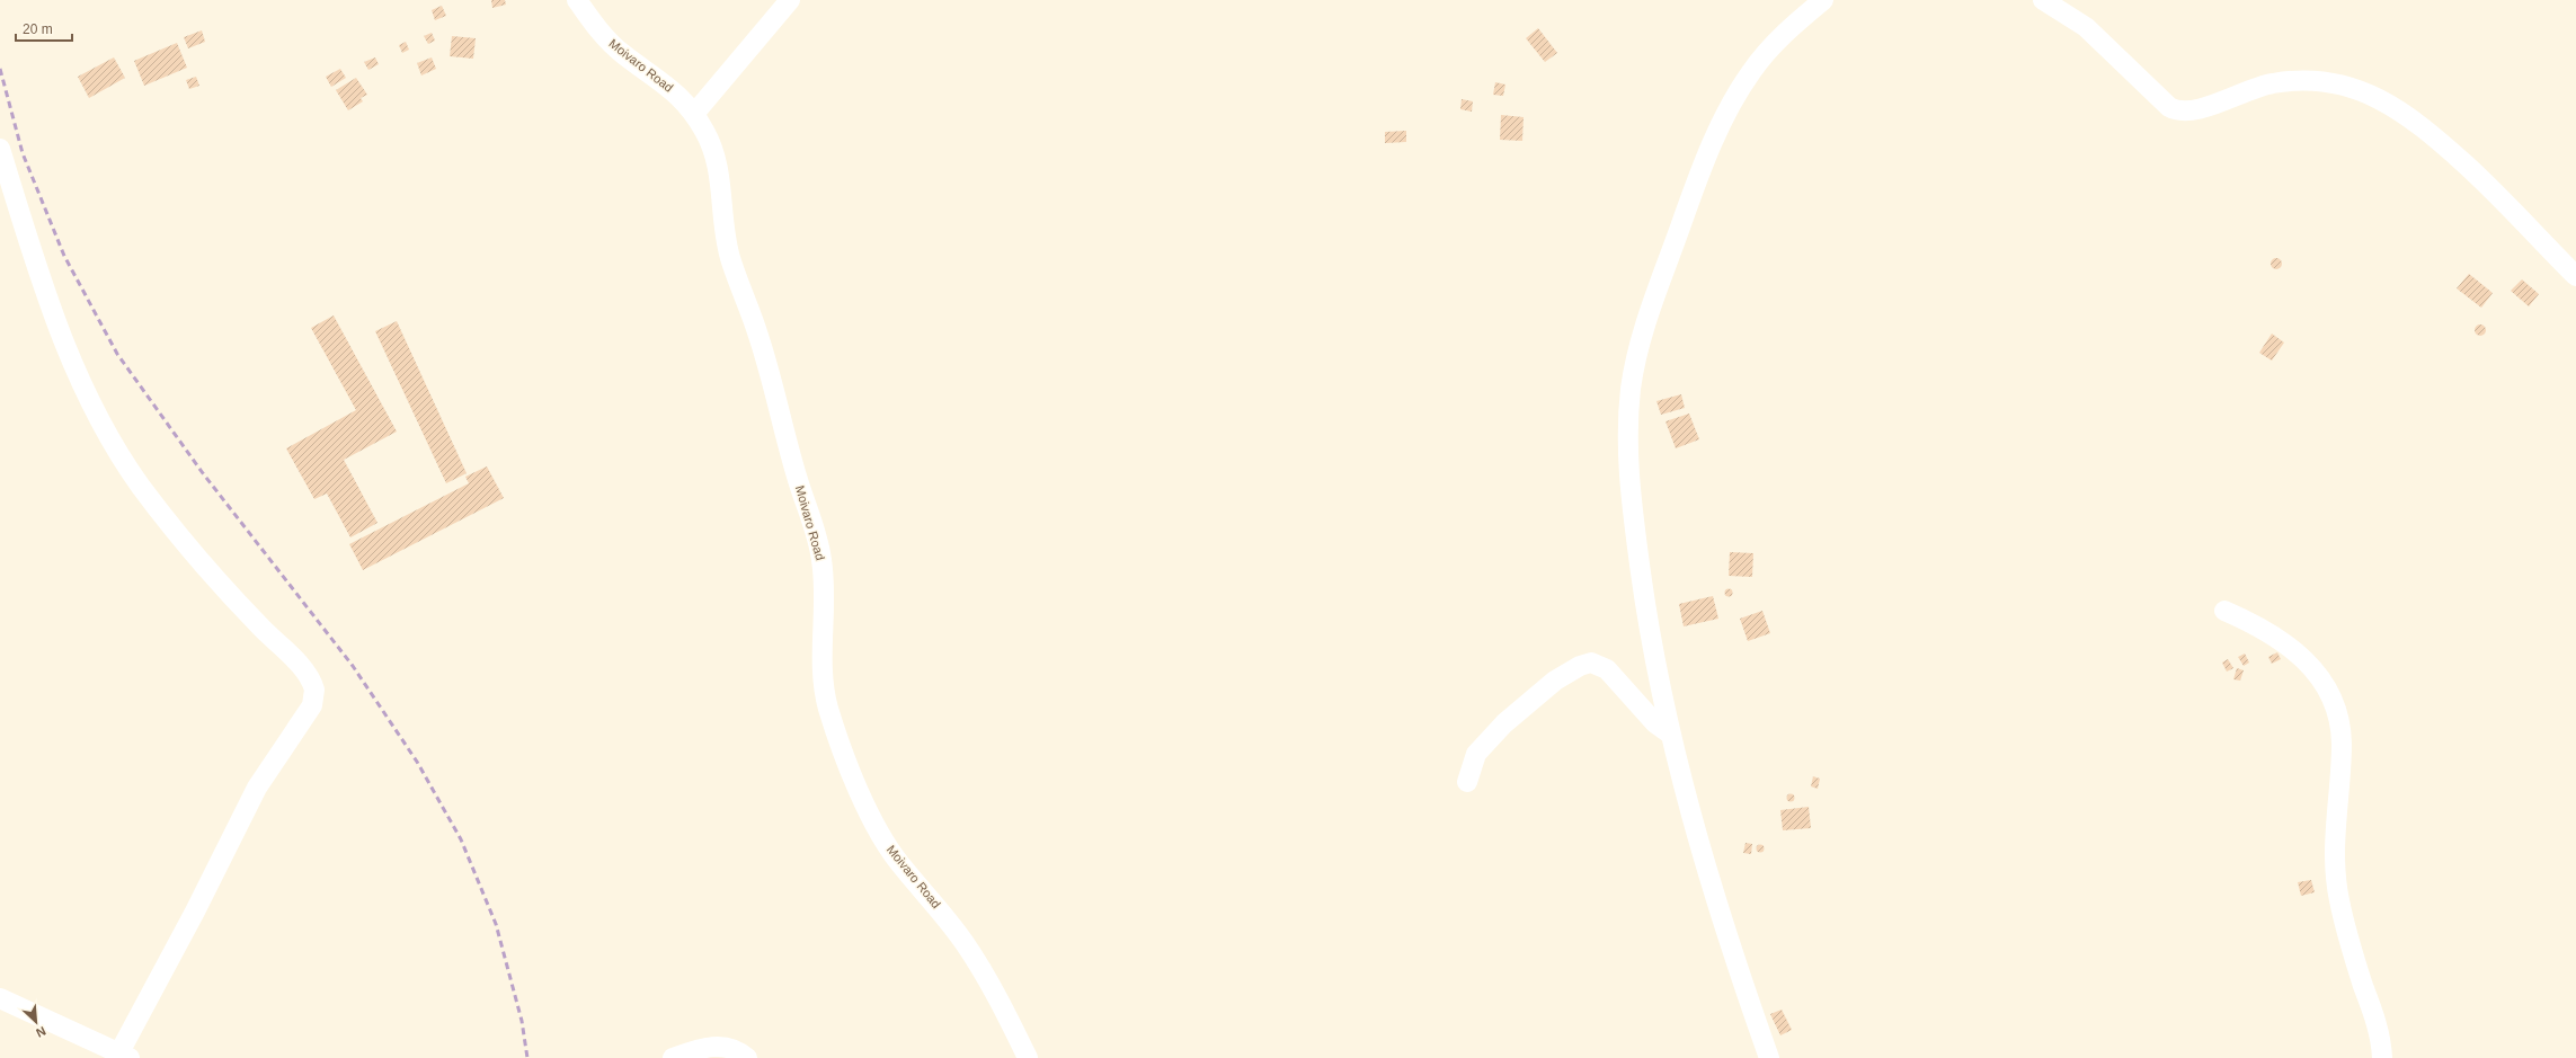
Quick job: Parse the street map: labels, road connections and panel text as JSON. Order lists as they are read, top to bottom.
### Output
{
  "streets": {
    "street": ["Moivaro Road"]
  },
  "scale_bar": "20 m",
  "north": "bottom right"
}
